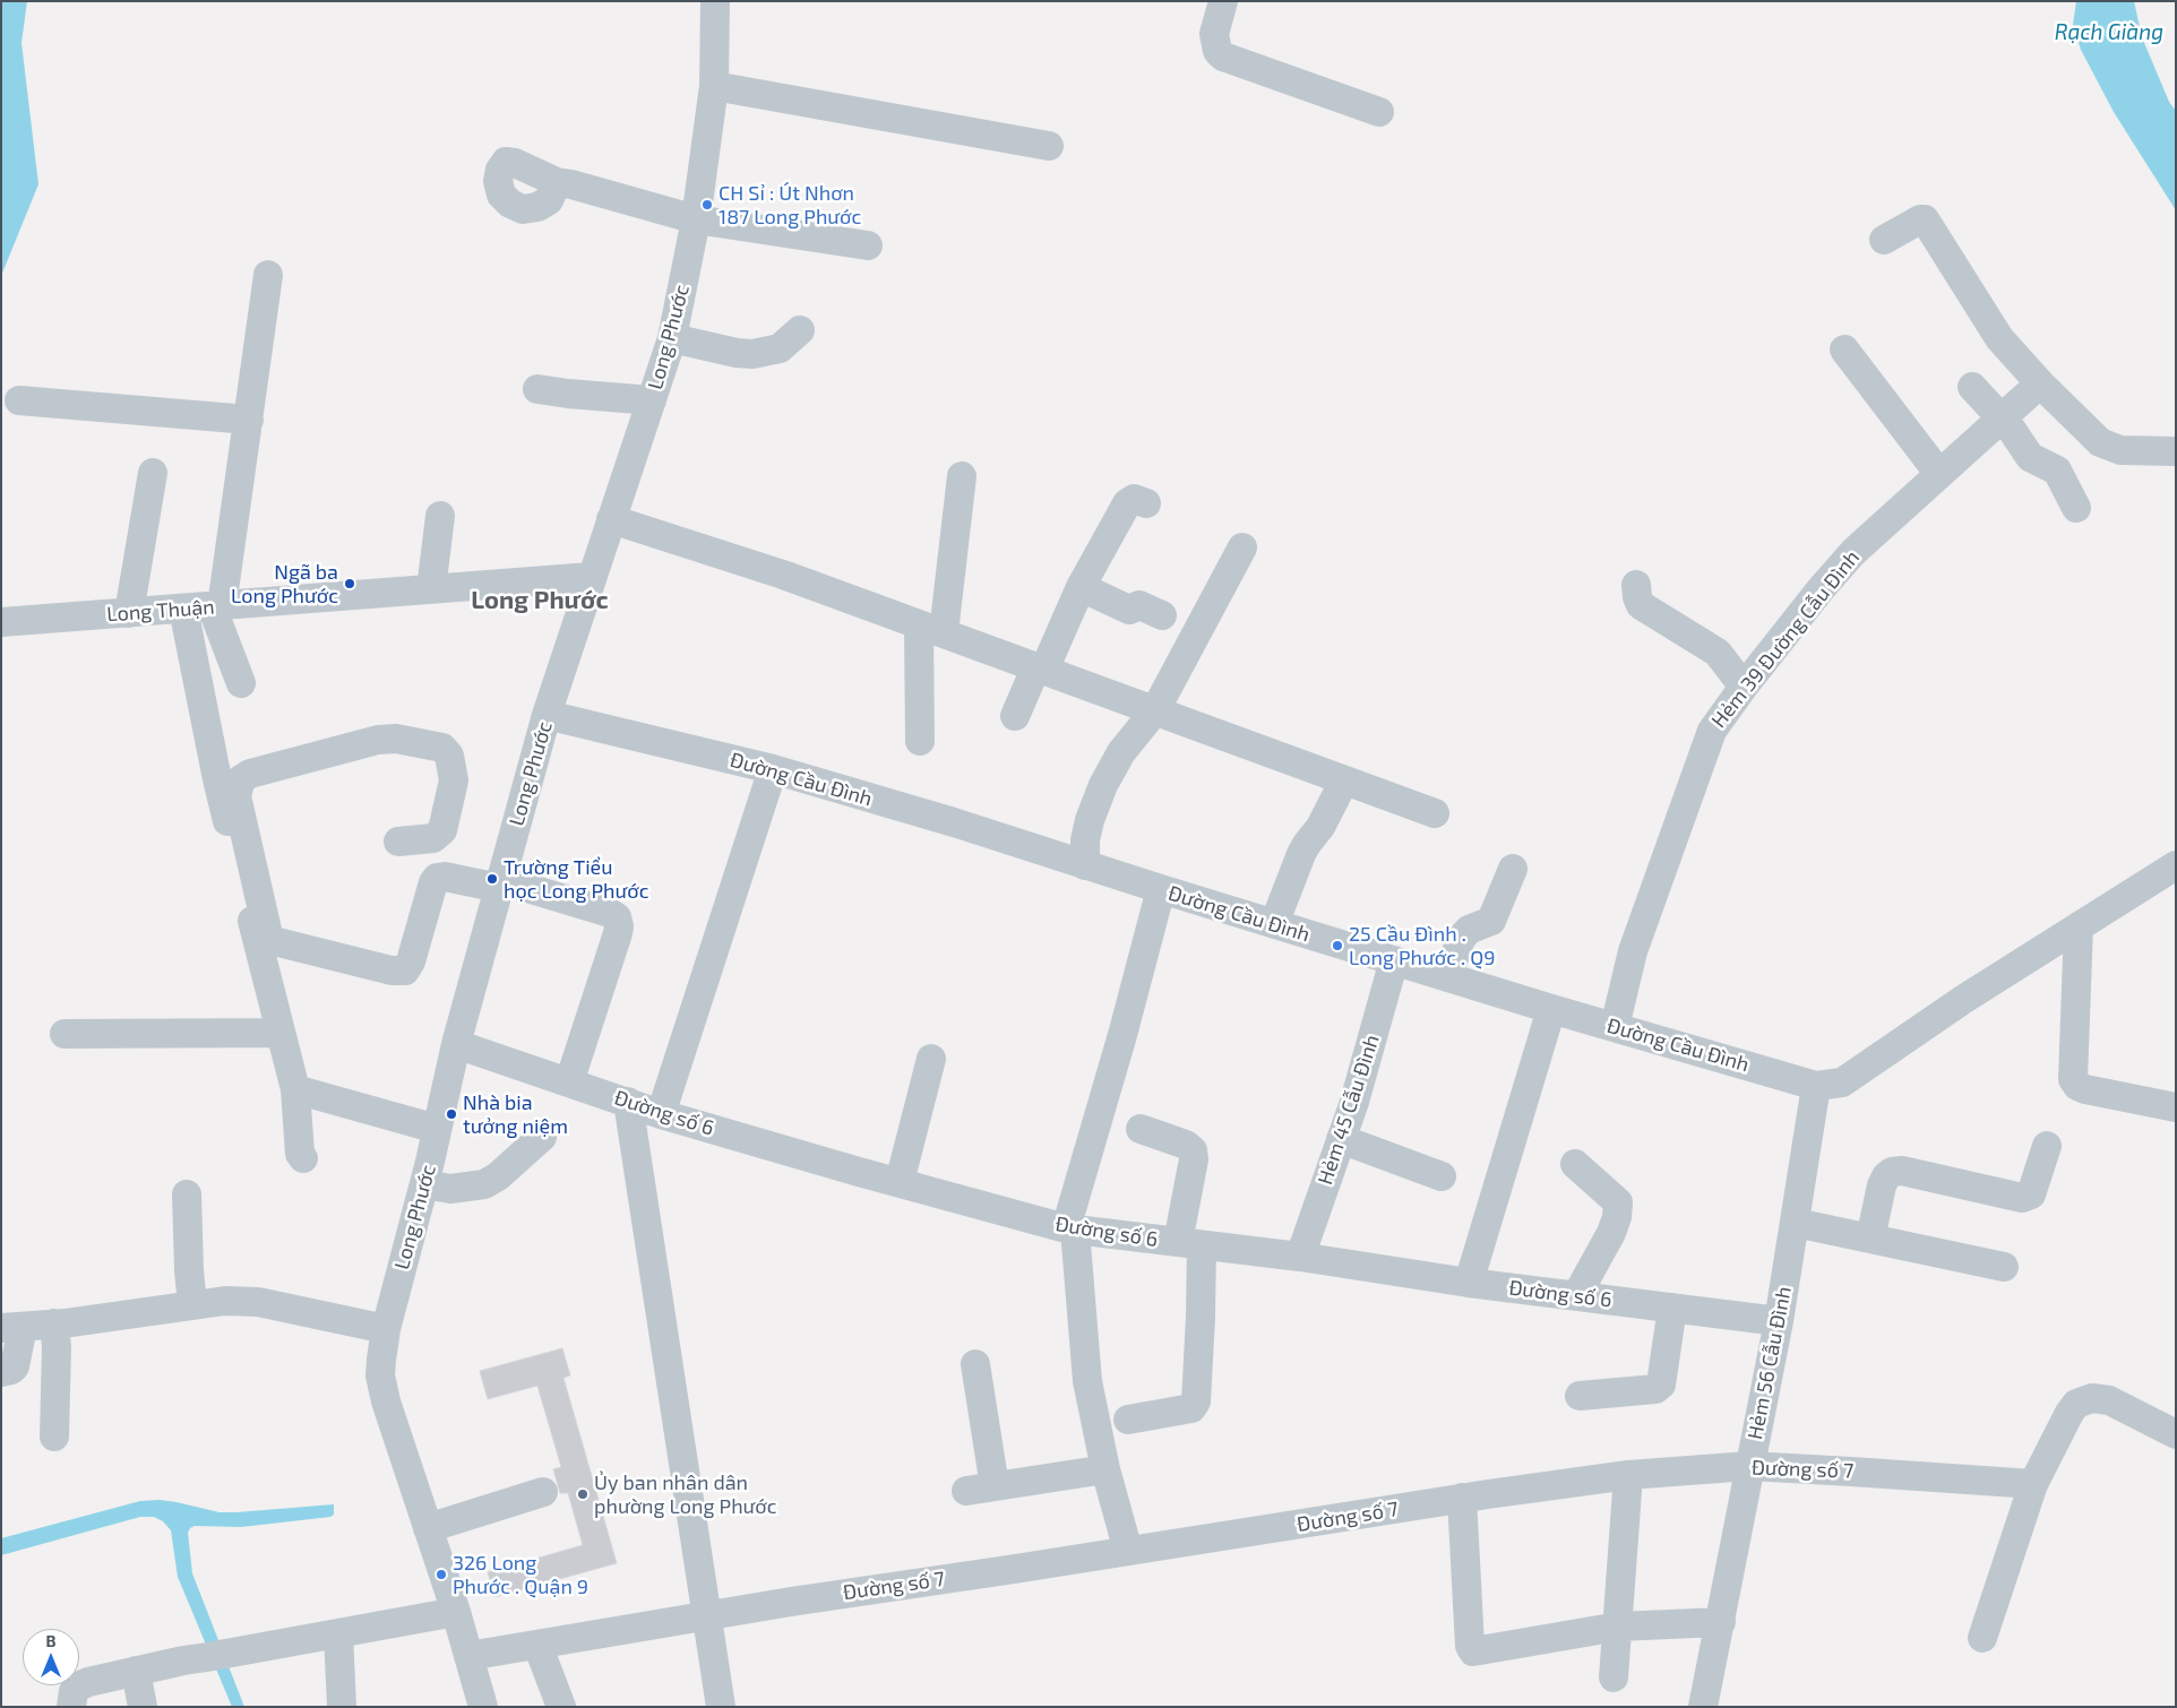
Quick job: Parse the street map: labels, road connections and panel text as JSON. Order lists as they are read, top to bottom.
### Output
{
  "streets": {
    "street": [
      "Long Phước",
      "Long Thuận",
      "Hẻm 39 Đường Cẫu Đình",
      "Đường Cầu Đình",
      "Hẻm 45 Cẫu Đình",
      "Đường số 6",
      "Hẻm 56 Cẫu Đình",
      "Đường số 7"
    ]
  },
  "crossings": [
    ["Long Phước", "Long Thuận"],
    ["Long Phước", "Đường Cầu Đình"],
    ["Long Phước", "Đường số 6"],
    ["Long Phước", "Đường số 7"],
    ["Hẻm 39 Đường Cẫu Đình", "Đường Cầu Đình"],
    ["Đường Cầu Đình", "Hẻm 45 Cẫu Đình"],
    ["Đường Cầu Đình", "Hẻm 56 Cẫu Đình"],
    ["Hẻm 45 Cẫu Đình", "Đường số 6"],
    ["Đường số 6", "Hẻm 56 Cẫu Đình"],
    ["Hẻm 56 Cẫu Đình", "Đường số 7"]
  ],
  "districts": ["Long Phước"],
  "water": ["Rạch Giàng"],
  "places": [
    "CH Sỉ : Út Nhơn 187 Long Phước",
    "Ngã ba Long Phước",
    "Trường Tiểu học Long Phước",
    "25 Cầu Đình . Long Phước . Q9",
    "Nhà bia tưởng niệm",
    "Ủy ban nhân dân phường Long Phước",
    "326 Long Phước . Quận 9"
  ],
  "north": "top"
}
